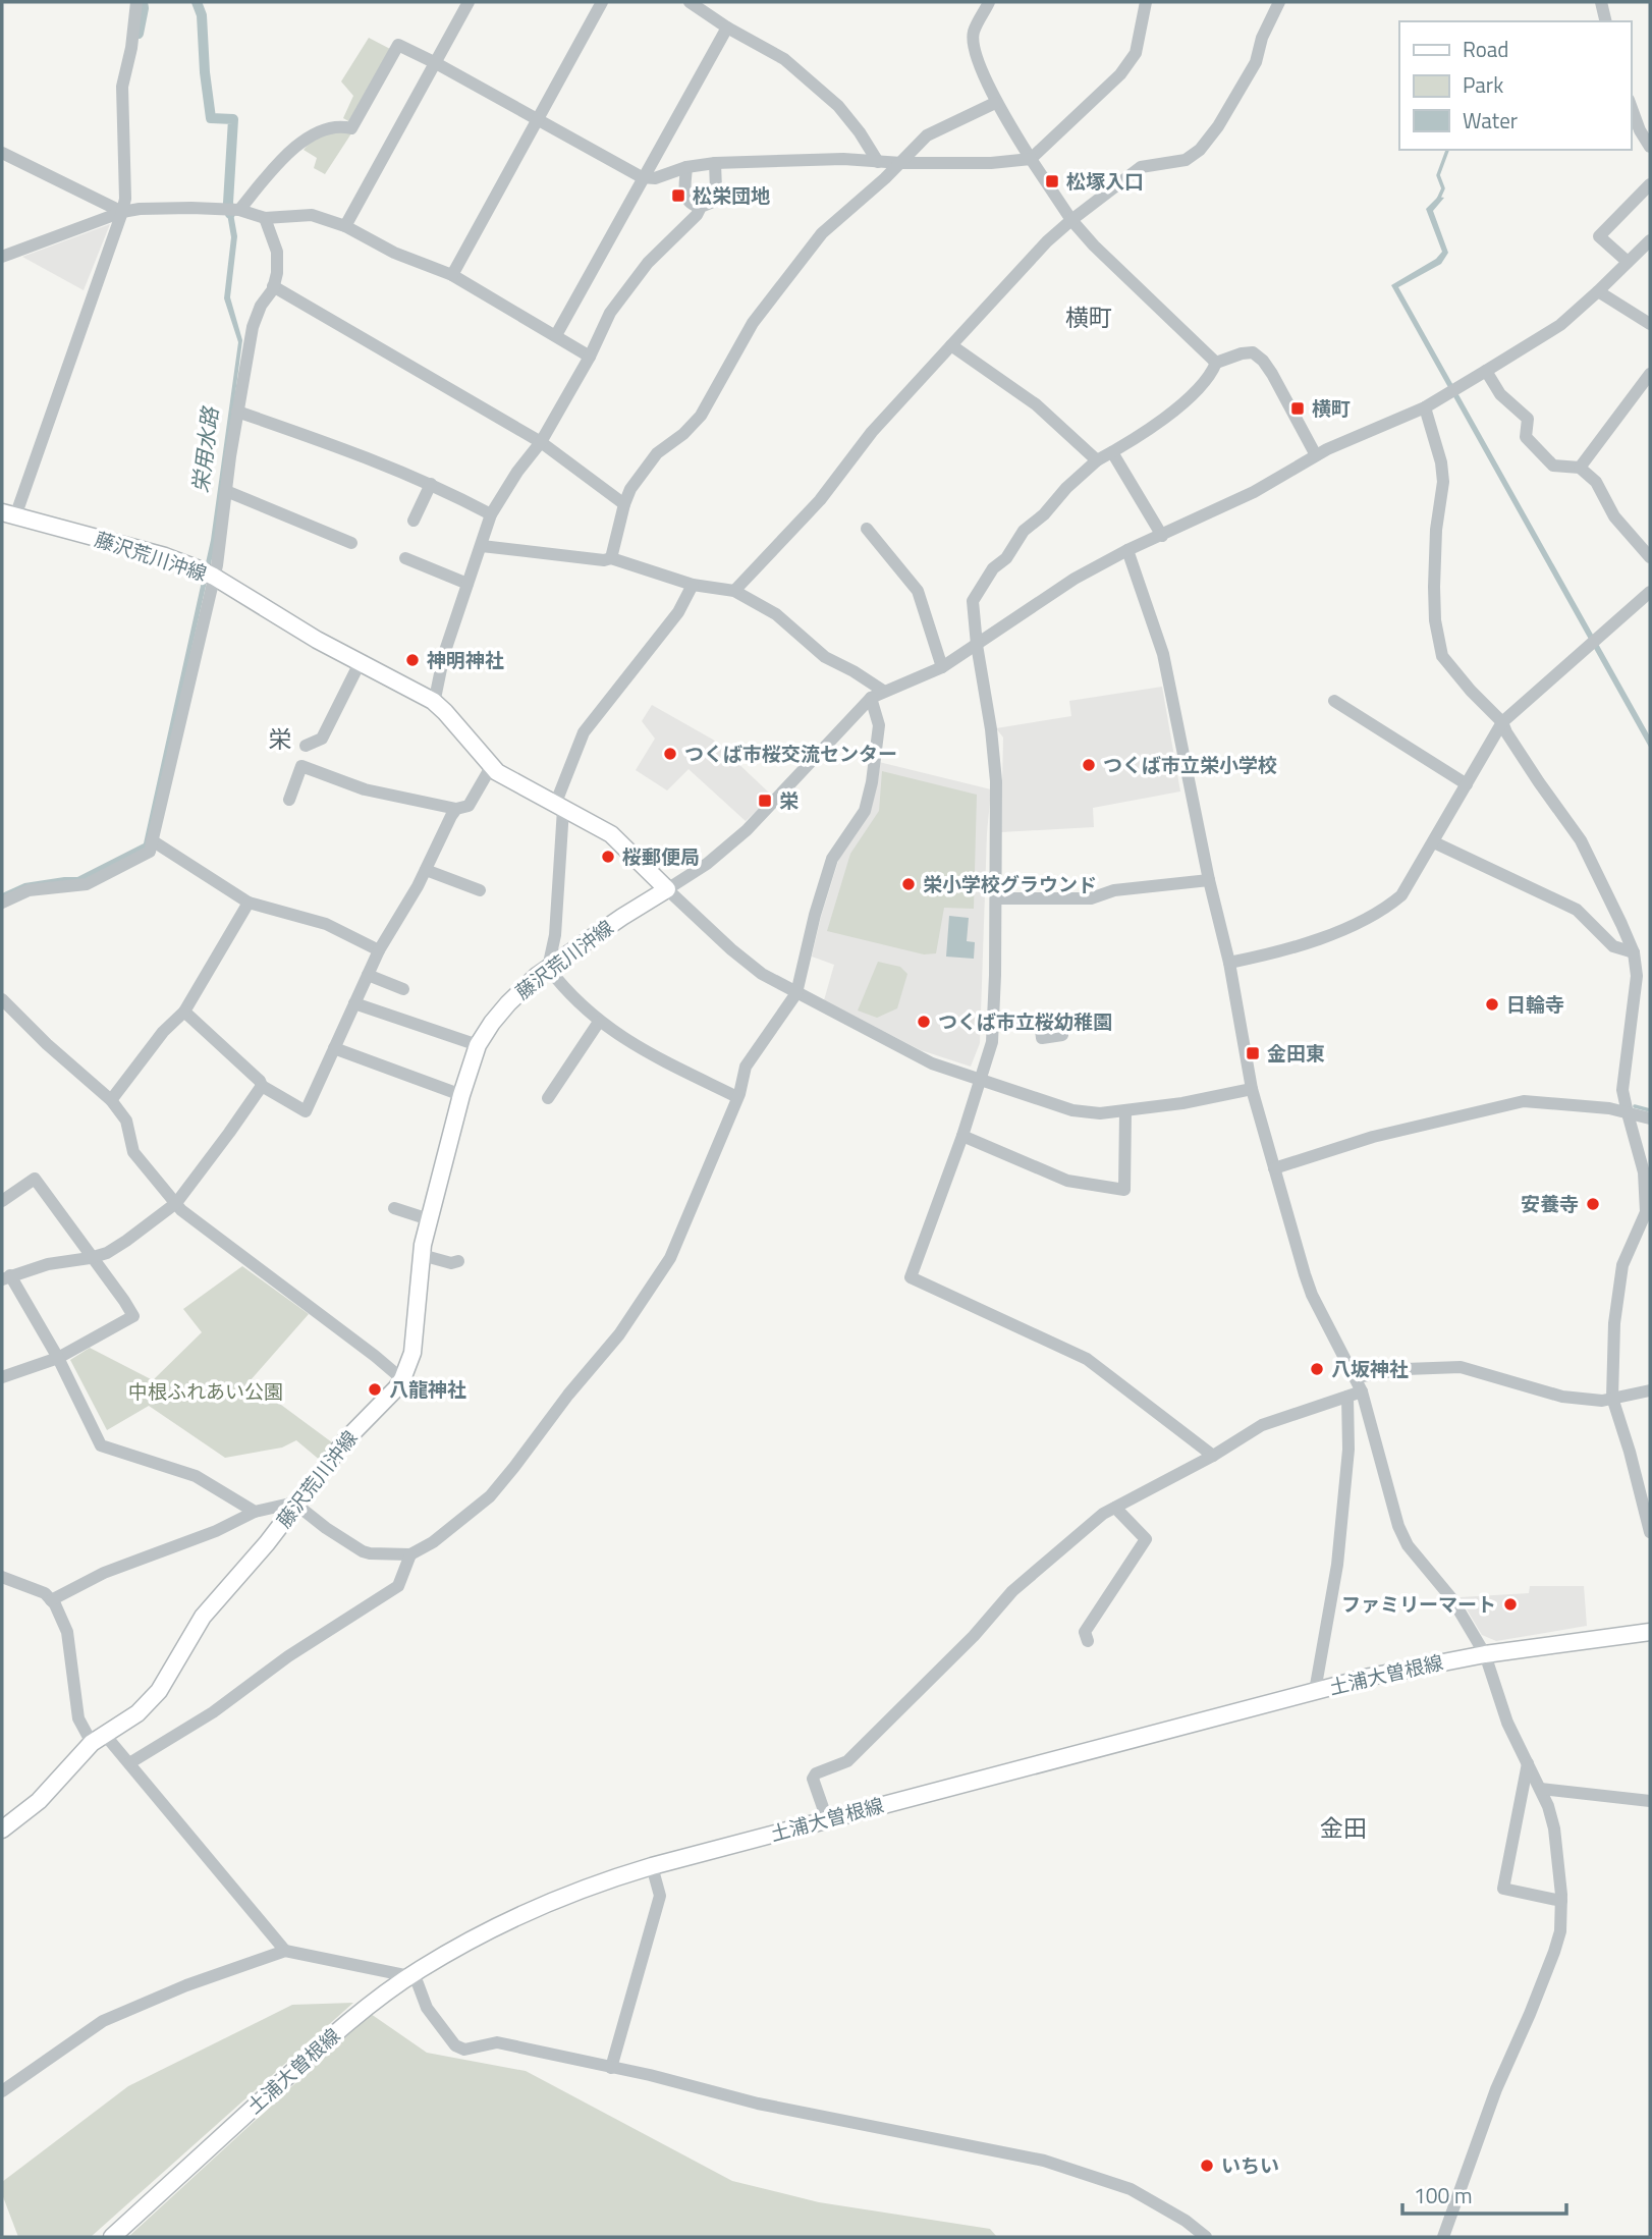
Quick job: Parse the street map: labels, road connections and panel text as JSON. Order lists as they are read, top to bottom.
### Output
{
  "streets": {
    "main road": ["藤沢荒川沖線", "土浦大曽根線"]
  },
  "districts": ["横町", "栄", "金田"],
  "water": ["栄用水路"],
  "parks": ["中根ふれあい公園"],
  "places": {
    "transit": [
      "松塚入口",
      "松栄団地",
      "横町",
      "栄",
      "金田東"
    ],
    "other": [
      "神明神社",
      "つくば市桜交流センター",
      "つくば市立栄小学校",
      "桜郵便局",
      "栄小学校グラウンド",
      "日輪寺",
      "つくば市立桜幼稚園",
      "安養寺",
      "八坂神社",
      "八龍神社",
      "ファミリーマート",
      "いちい"
    ]
  },
  "legend": ["Road", "Park", "Water"],
  "scale_bar": "100 m"
}
